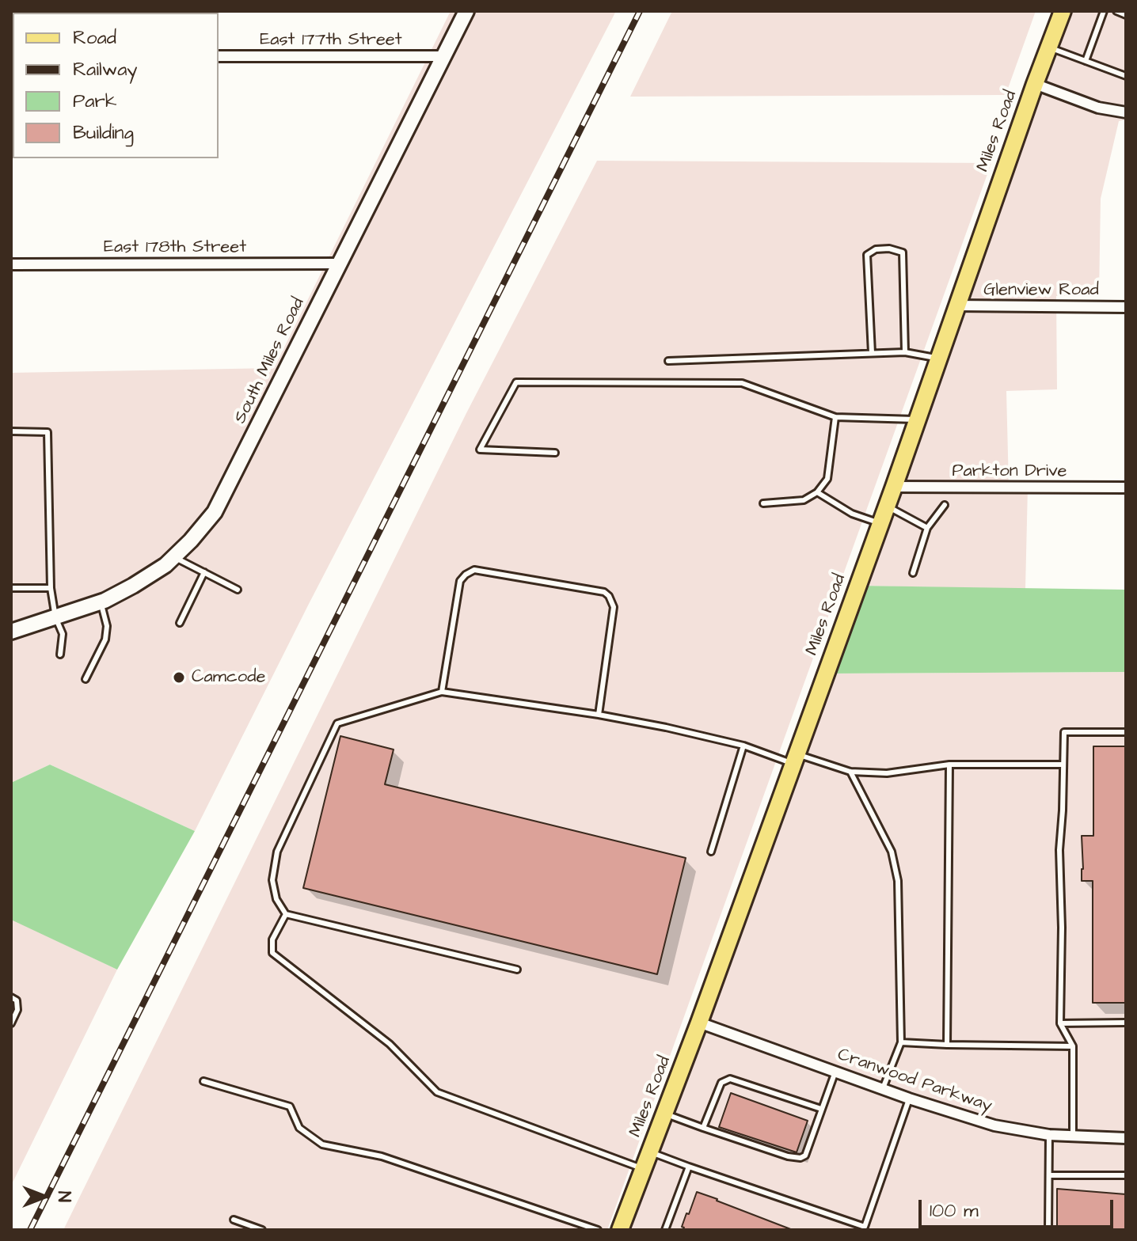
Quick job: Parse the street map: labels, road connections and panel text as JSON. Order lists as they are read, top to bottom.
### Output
{
  "streets": {
    "main road": ["Miles Road"],
    "street": [
      "East 177th Street",
      "East 178th Street",
      "Glenview Road",
      "South Miles Road",
      "Parkton Drive",
      "Cranwood Parkway"
    ]
  },
  "crossings": [
    ["East 177th Street", "South Miles Road"],
    ["Miles Road", "Glenview Road"],
    ["Miles Road", "Parkton Drive"],
    ["Miles Road", "Cranwood Parkway"],
    ["East 178th Street", "South Miles Road"]
  ],
  "places": ["Camcode"],
  "legend": [
    "Road",
    "Railway",
    "Park",
    "Building"
  ],
  "scale_bar": "100 m",
  "north": "right"
}
